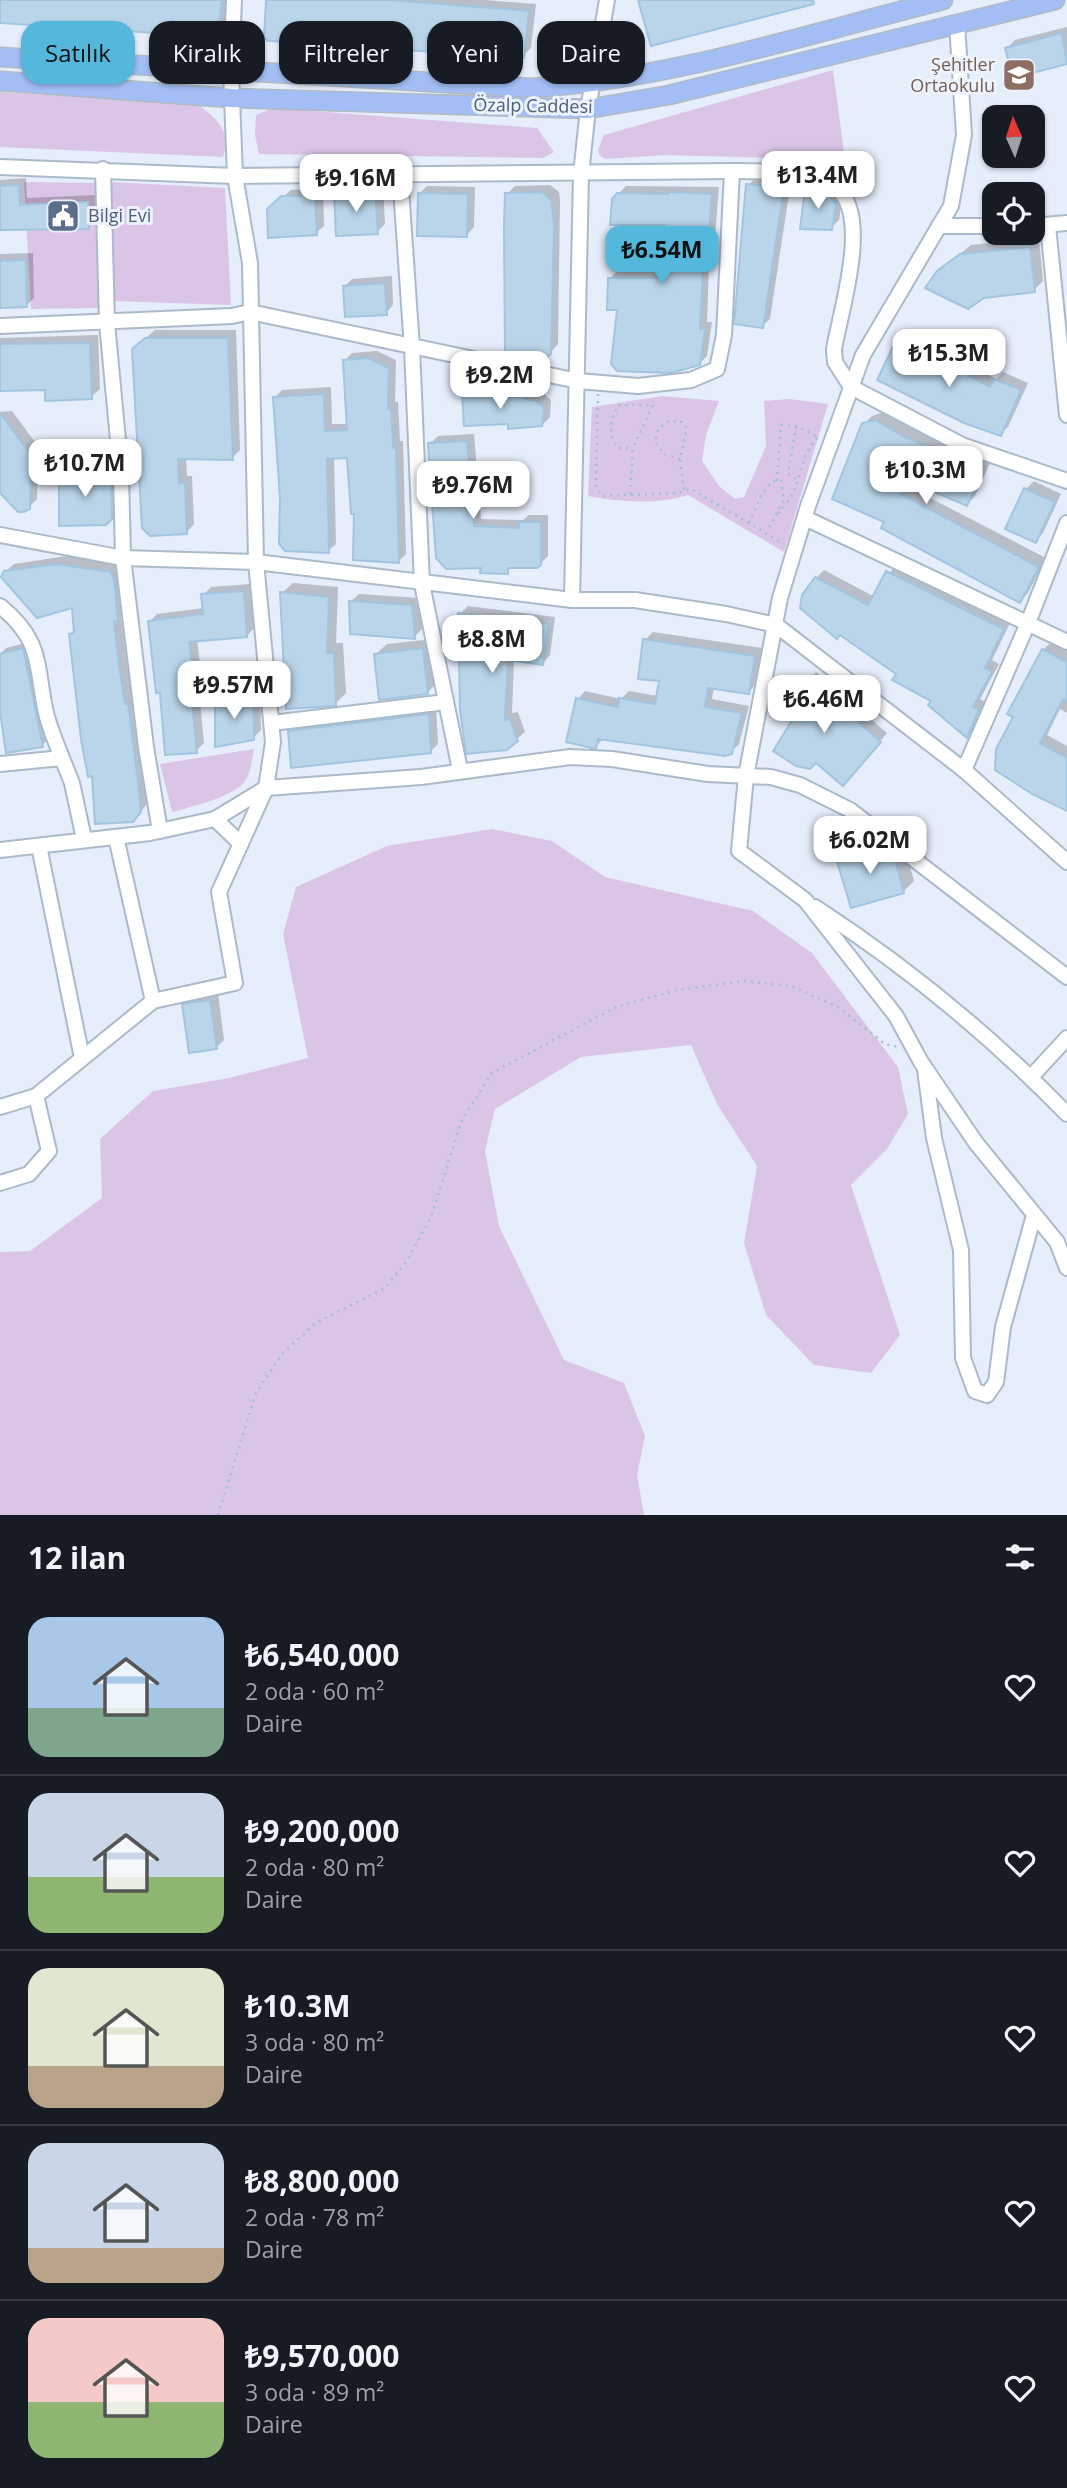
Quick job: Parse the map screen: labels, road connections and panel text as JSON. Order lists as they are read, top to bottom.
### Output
{
  "streets": {
    "main road": ["Özalp Caddesi"]
  },
  "places": {
    "school or university": ["Şehitler Ortaokulu"],
    "public building": ["Bilgi Evi"]
  },
  "north": "top",
  "page": {
    "chip": [
      "Satılık",
      "Kiralık",
      "Filtreler",
      "Yeni",
      "Daire"
    ],
    "price": [
      "₺13.4M",
      "₺9.16M",
      "₺6.54M",
      "₺15.3M",
      "₺9.2M",
      "₺10.7M",
      "₺10.3M",
      "₺9.76M",
      "₺8.8M",
      "₺9.57M",
      "₺6.46M",
      "₺6.02M"
    ],
    "heading": "12 ilan",
    "list": [
      {
        "name": "₺6,540,000",
        "note": "2 oda · 60 m² · Daire"
      },
      {
        "name": "₺9,200,000",
        "note": "2 oda · 80 m² · Daire"
      },
      {
        "name": "₺10.3M",
        "note": "3 oda · 80 m² · Daire"
      },
      {
        "name": "₺8,800,000",
        "note": "2 oda · 78 m² · Daire"
      },
      {
        "name": "₺9,570,000",
        "note": "3 oda · 89 m² · Daire"
      }
    ]
  }
}
